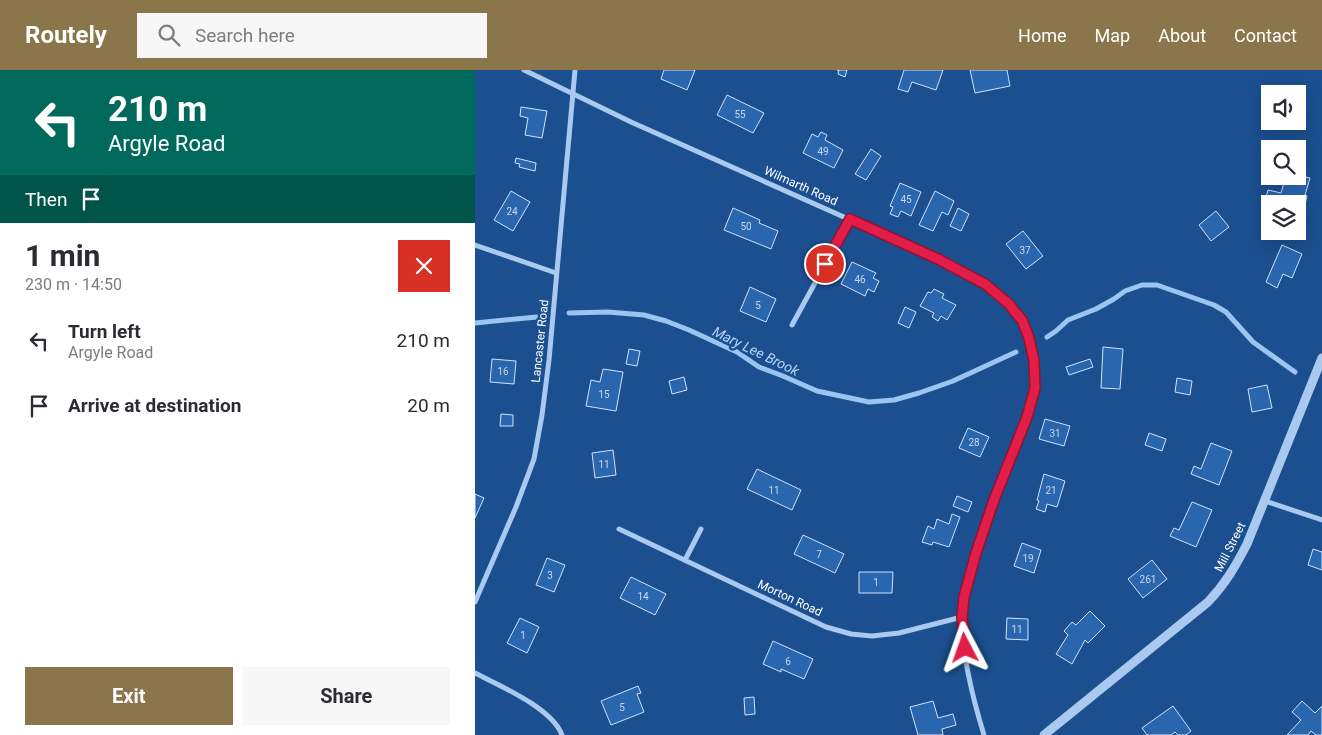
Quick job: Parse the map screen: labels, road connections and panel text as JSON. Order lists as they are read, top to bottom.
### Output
{
  "streets": {
    "street": [
      "Wilmarth Road",
      "Lancaster Road",
      "Mill Street",
      "Morton Road"
    ]
  },
  "crossings": [
    ["Wilmarth Road", "Lancaster Road"],
    ["Wilmarth Road", "Morton Road"]
  ],
  "water": ["Mary Lee Brook"],
  "house_numbers": [
    "55",
    "49",
    "45",
    "24",
    "50",
    "37",
    "46",
    "5",
    "16",
    "15",
    "31",
    "28",
    "11",
    "11",
    "21",
    "7",
    "19",
    "3",
    "261",
    "1",
    "14",
    "11",
    "1",
    "6",
    "5"
  ],
  "page": {
    "header": "Routely",
    "search": "Search here",
    "nav": [
      "Home",
      "Map",
      "About",
      "Contact"
    ],
    "turn": ["210 m", "Argyle Road"],
    "then": "Then",
    "heading": ["1 min", "230 m · 14:50"],
    "list": [
      {
        "name": "Turn left",
        "note": "Argyle Road",
        "value": "210 m"
      },
      {
        "name": "Arrive at destination",
        "value": "20 m"
      }
    ],
    "buttons": ["Exit", "Share"]
  }
}
